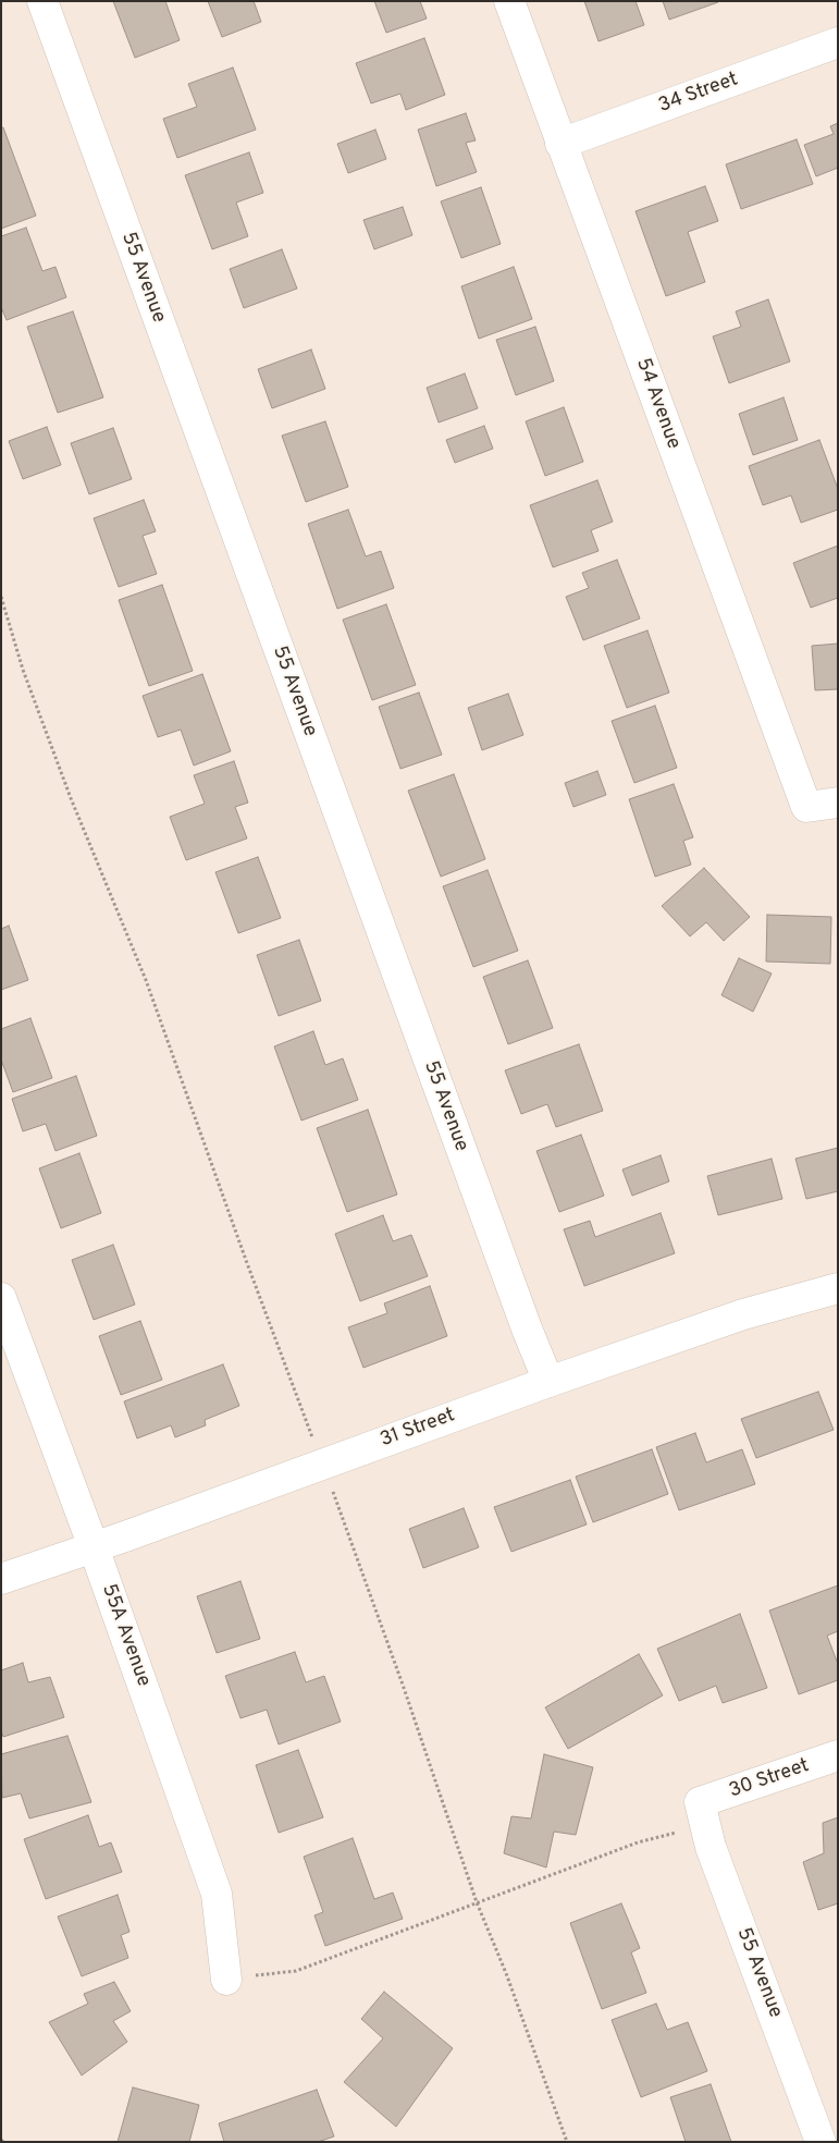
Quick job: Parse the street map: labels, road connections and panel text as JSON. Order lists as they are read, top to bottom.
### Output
{
  "streets": {
    "street": [
      "34 Street",
      "55 Avenue",
      "54 Avenue",
      "31 Street",
      "55A Avenue",
      "30 Street"
    ]
  },
  "crossings": [
    ["34 Street", "54 Avenue"],
    ["55 Avenue", "31 Street"],
    ["55 Avenue", "30 Street"],
    ["31 Street", "55A Avenue"]
  ]
}
